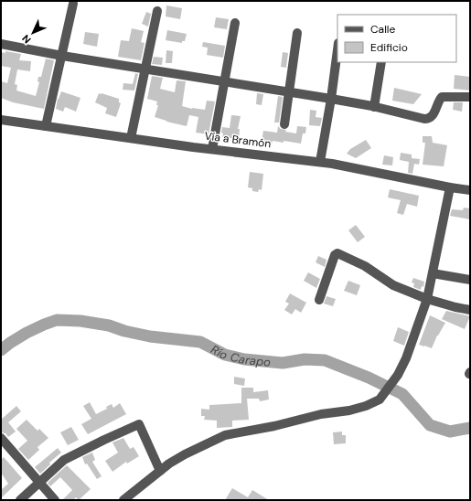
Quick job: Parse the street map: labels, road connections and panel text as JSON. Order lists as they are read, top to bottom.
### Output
{
  "streets": {
    "street": ["Vía a Bramón"]
  },
  "water": ["Río Carapo"],
  "legend": ["Calle", "Edificio"],
  "north": "bottom left"
}
